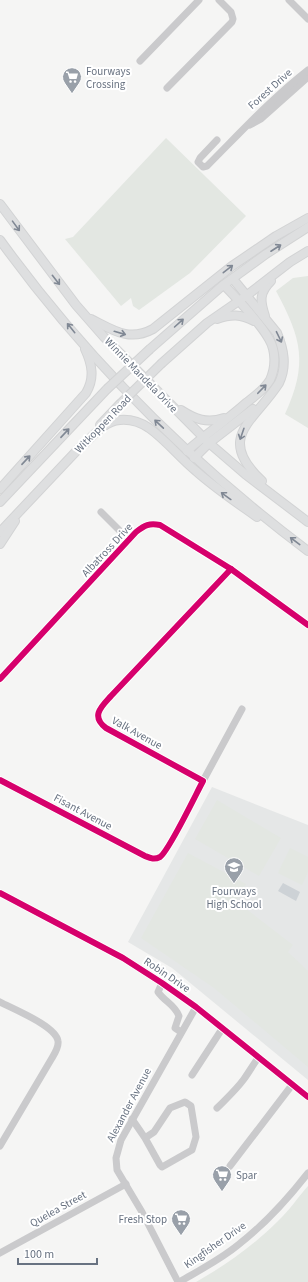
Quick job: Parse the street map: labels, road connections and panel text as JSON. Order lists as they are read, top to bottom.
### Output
{
  "streets": {
    "main road": ["Winnie Mandela Drive", "Witkoppen Road"],
    "street": [
      "Forest Drive",
      "Albatross Drive",
      "Valk Avenue",
      "Fisant Avenue",
      "Robin Drive",
      "Alexander Avenue",
      "Quelea Street",
      "Kingfisher Drive"
    ]
  },
  "crossings": [
    ["Albatross Drive", "Valk Avenue"],
    ["Valk Avenue", "Fisant Avenue"],
    ["Robin Drive", "Alexander Avenue"],
    ["Alexander Avenue", "Quelea Street"],
    ["Alexander Avenue", "Kingfisher Drive"]
  ],
  "places": {
    "supermarket": ["Fourways Crossing", "Spar", "Fresh Stop"],
    "school or university": ["Fourways High School"]
  },
  "scale_bar": "100 m"
}
